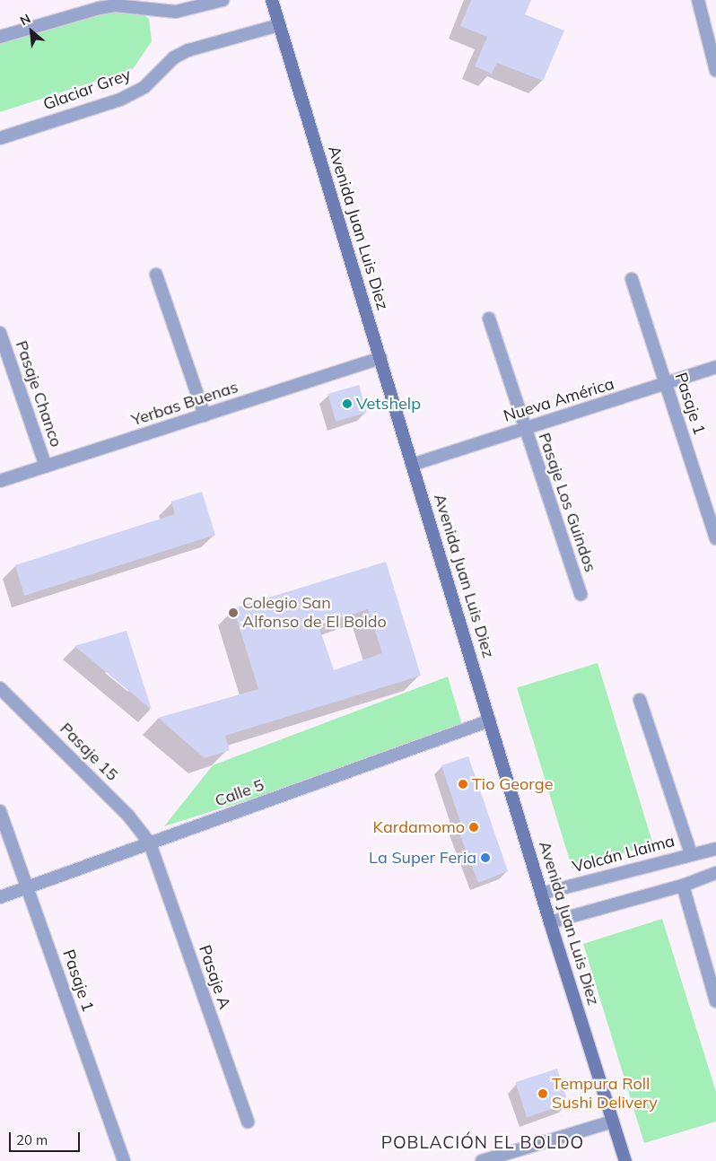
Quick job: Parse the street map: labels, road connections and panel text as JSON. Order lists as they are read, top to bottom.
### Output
{
  "streets": {
    "main road": ["Avenida Juan Luis Diez"],
    "street": [
      "Glaciar Grey",
      "Pasaje Chanco",
      "Nueva América",
      "Yerbas Buenas",
      "Pasaje 1",
      "Pasaje Los Guindos",
      "Pasaje 15",
      "Calle 5",
      "Volcán Llaima",
      "Pasaje A"
    ]
  },
  "crossings": [
    ["Glaciar Grey", "Avenida Juan Luis Diez"],
    ["Avenida Juan Luis Diez", "Nueva América"],
    ["Avenida Juan Luis Diez", "Yerbas Buenas"],
    ["Avenida Juan Luis Diez", "Calle 5"],
    ["Avenida Juan Luis Diez", "Volcán Llaima"],
    ["Pasaje Chanco", "Yerbas Buenas"],
    ["Nueva América", "Pasaje 1"],
    ["Nueva América", "Pasaje Los Guindos"],
    ["Pasaje 1", "Calle 5"],
    ["Pasaje 15", "Calle 5"],
    ["Pasaje 15", "Pasaje A"],
    ["Calle 5", "Pasaje A"]
  ],
  "districts": ["POBLACIÓN EL BOLDO"],
  "places": [
    "Vetshelp",
    "Colegio San Alfonso de El Boldo",
    "Tio George",
    "Kardamomo",
    "La Super Feria",
    "Tempura Roll Sushi Delivery"
  ],
  "scale_bar": "20 m",
  "north": "top left"
}
